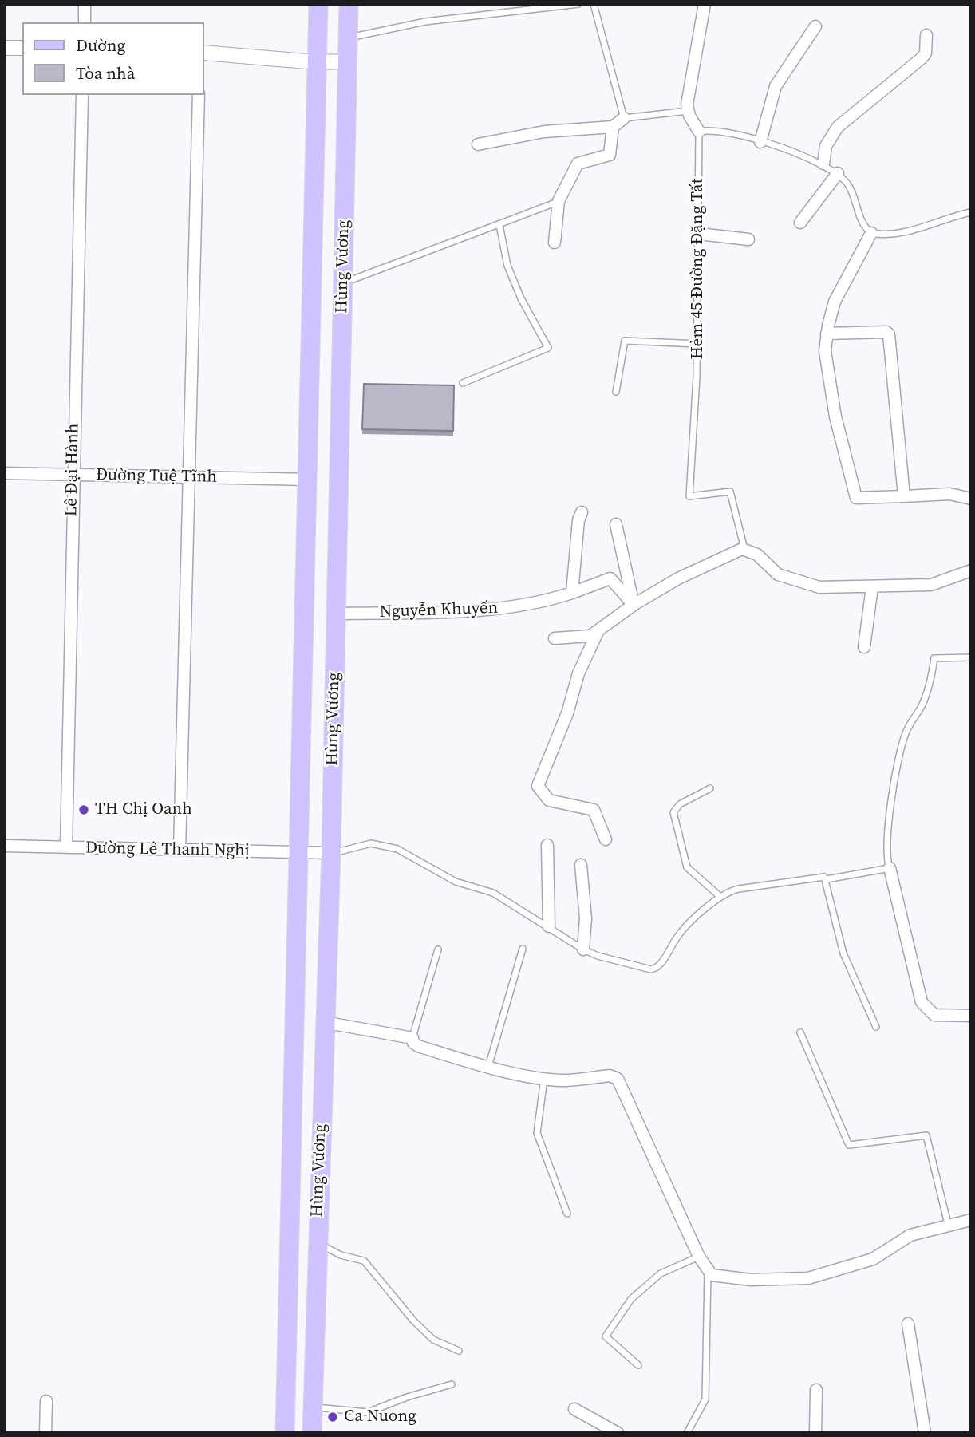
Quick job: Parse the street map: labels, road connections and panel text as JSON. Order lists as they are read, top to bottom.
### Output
{
  "streets": {
    "main road": ["Hùng Vương"],
    "street": [
      "Hẻm 45 Đường Đặng Tất",
      "Lê Đại Hành",
      "Đường Tuệ Tĩnh",
      "Nguyễn Khuyến",
      "Đường Lê Thanh Nghị"
    ]
  },
  "crossings": [
    ["Hùng Vương", "Đường Tuệ Tĩnh"],
    ["Hùng Vương", "Nguyễn Khuyến"],
    ["Hùng Vương", "Đường Lê Thanh Nghị"],
    ["Lê Đại Hành", "Đường Tuệ Tĩnh"],
    ["Lê Đại Hành", "Đường Lê Thanh Nghị"]
  ],
  "places": ["TH Chị Oanh", "Ca Nuong"],
  "legend": ["Đường", "Tòa nhà"]
}
